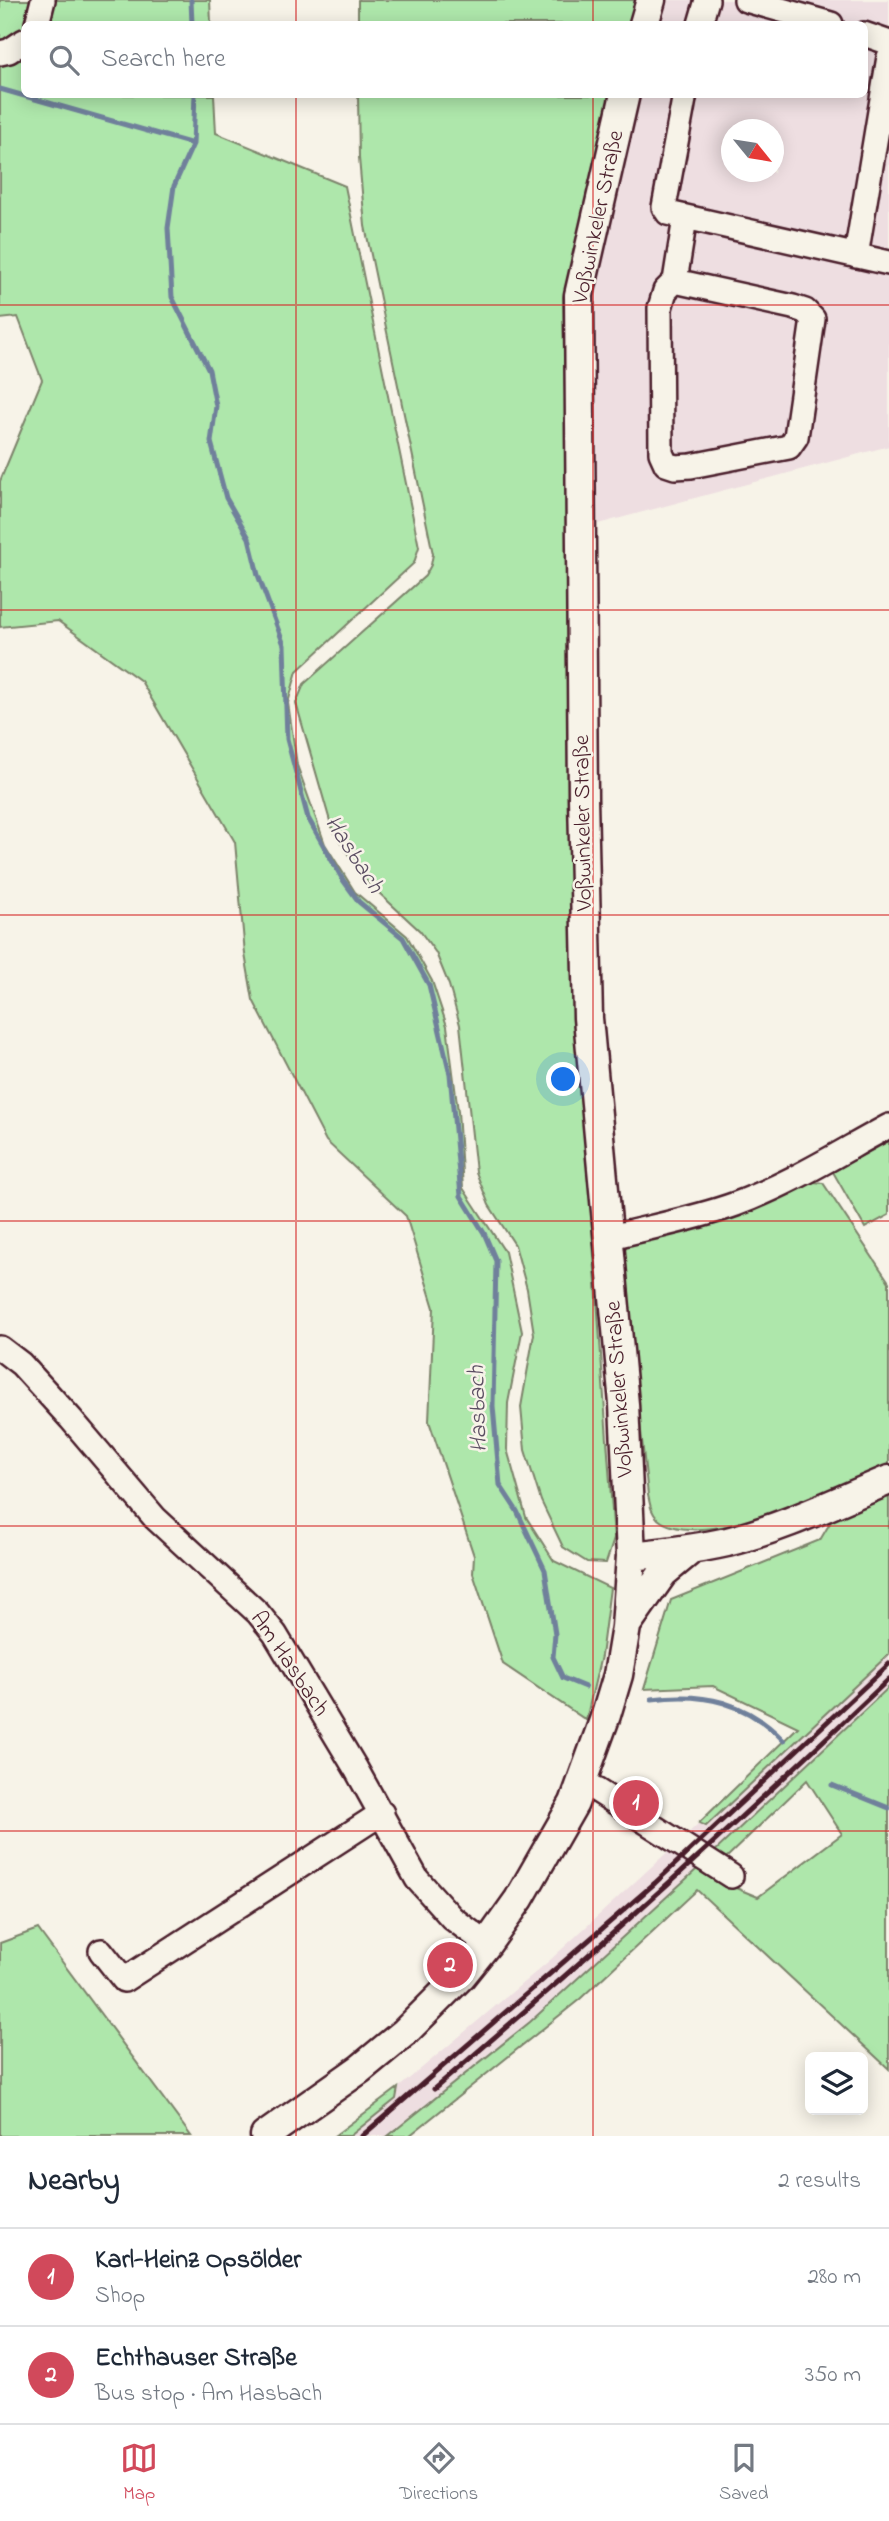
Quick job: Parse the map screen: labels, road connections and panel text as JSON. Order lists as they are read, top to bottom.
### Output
{
  "streets": {
    "main road": ["Voßwinkeler Straße"],
    "street": ["Am Hasbach"]
  },
  "crossings": [
    ["Voßwinkeler Straße", "Am Hasbach"]
  ],
  "water": ["Hasbach"],
  "north": "bottom right",
  "page": {
    "search": "Search here",
    "pins": ["1", "2"],
    "heading": ["Nearby", "2 results"],
    "list": [
      {
        "mark": "1",
        "name": "Karl-Heinz Opsölder",
        "note": "Shop",
        "value": "280 m"
      },
      {
        "mark": "2",
        "name": "Echthauser Straße",
        "note": "Bus stop · Am Hasbach",
        "value": "350 m"
      }
    ],
    "nav": ["Map", "Directions", "Saved"]
  }
}
